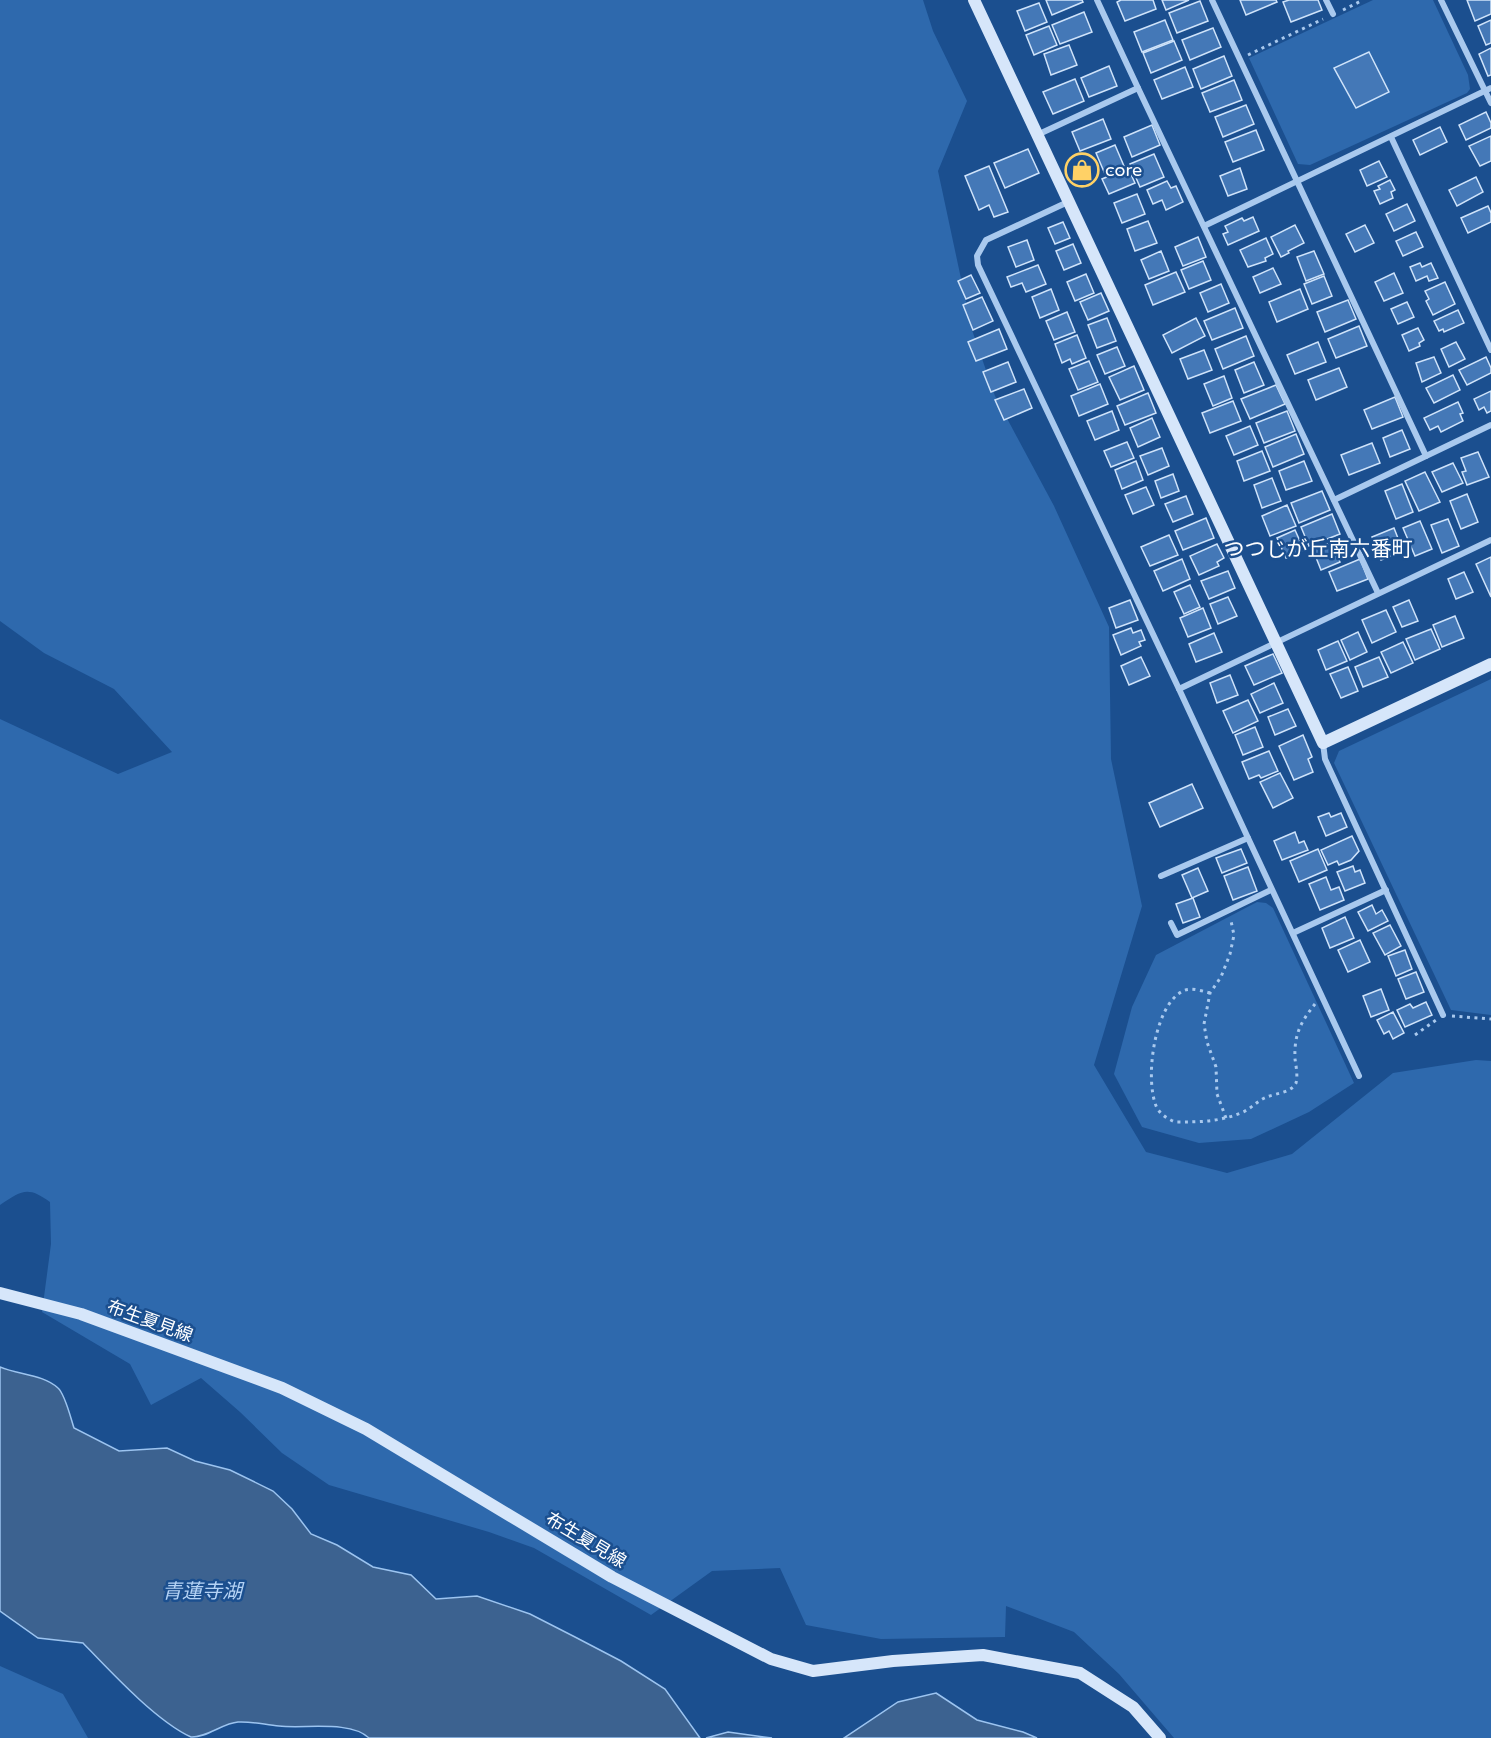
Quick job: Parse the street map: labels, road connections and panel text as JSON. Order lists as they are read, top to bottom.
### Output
{
  "streets": {
    "main road": ["布生夏見線"]
  },
  "districts": ["つつじが丘南六番町"],
  "water": ["青蓮寺湖"],
  "places": {
    "shop": ["core"]
  }
}
